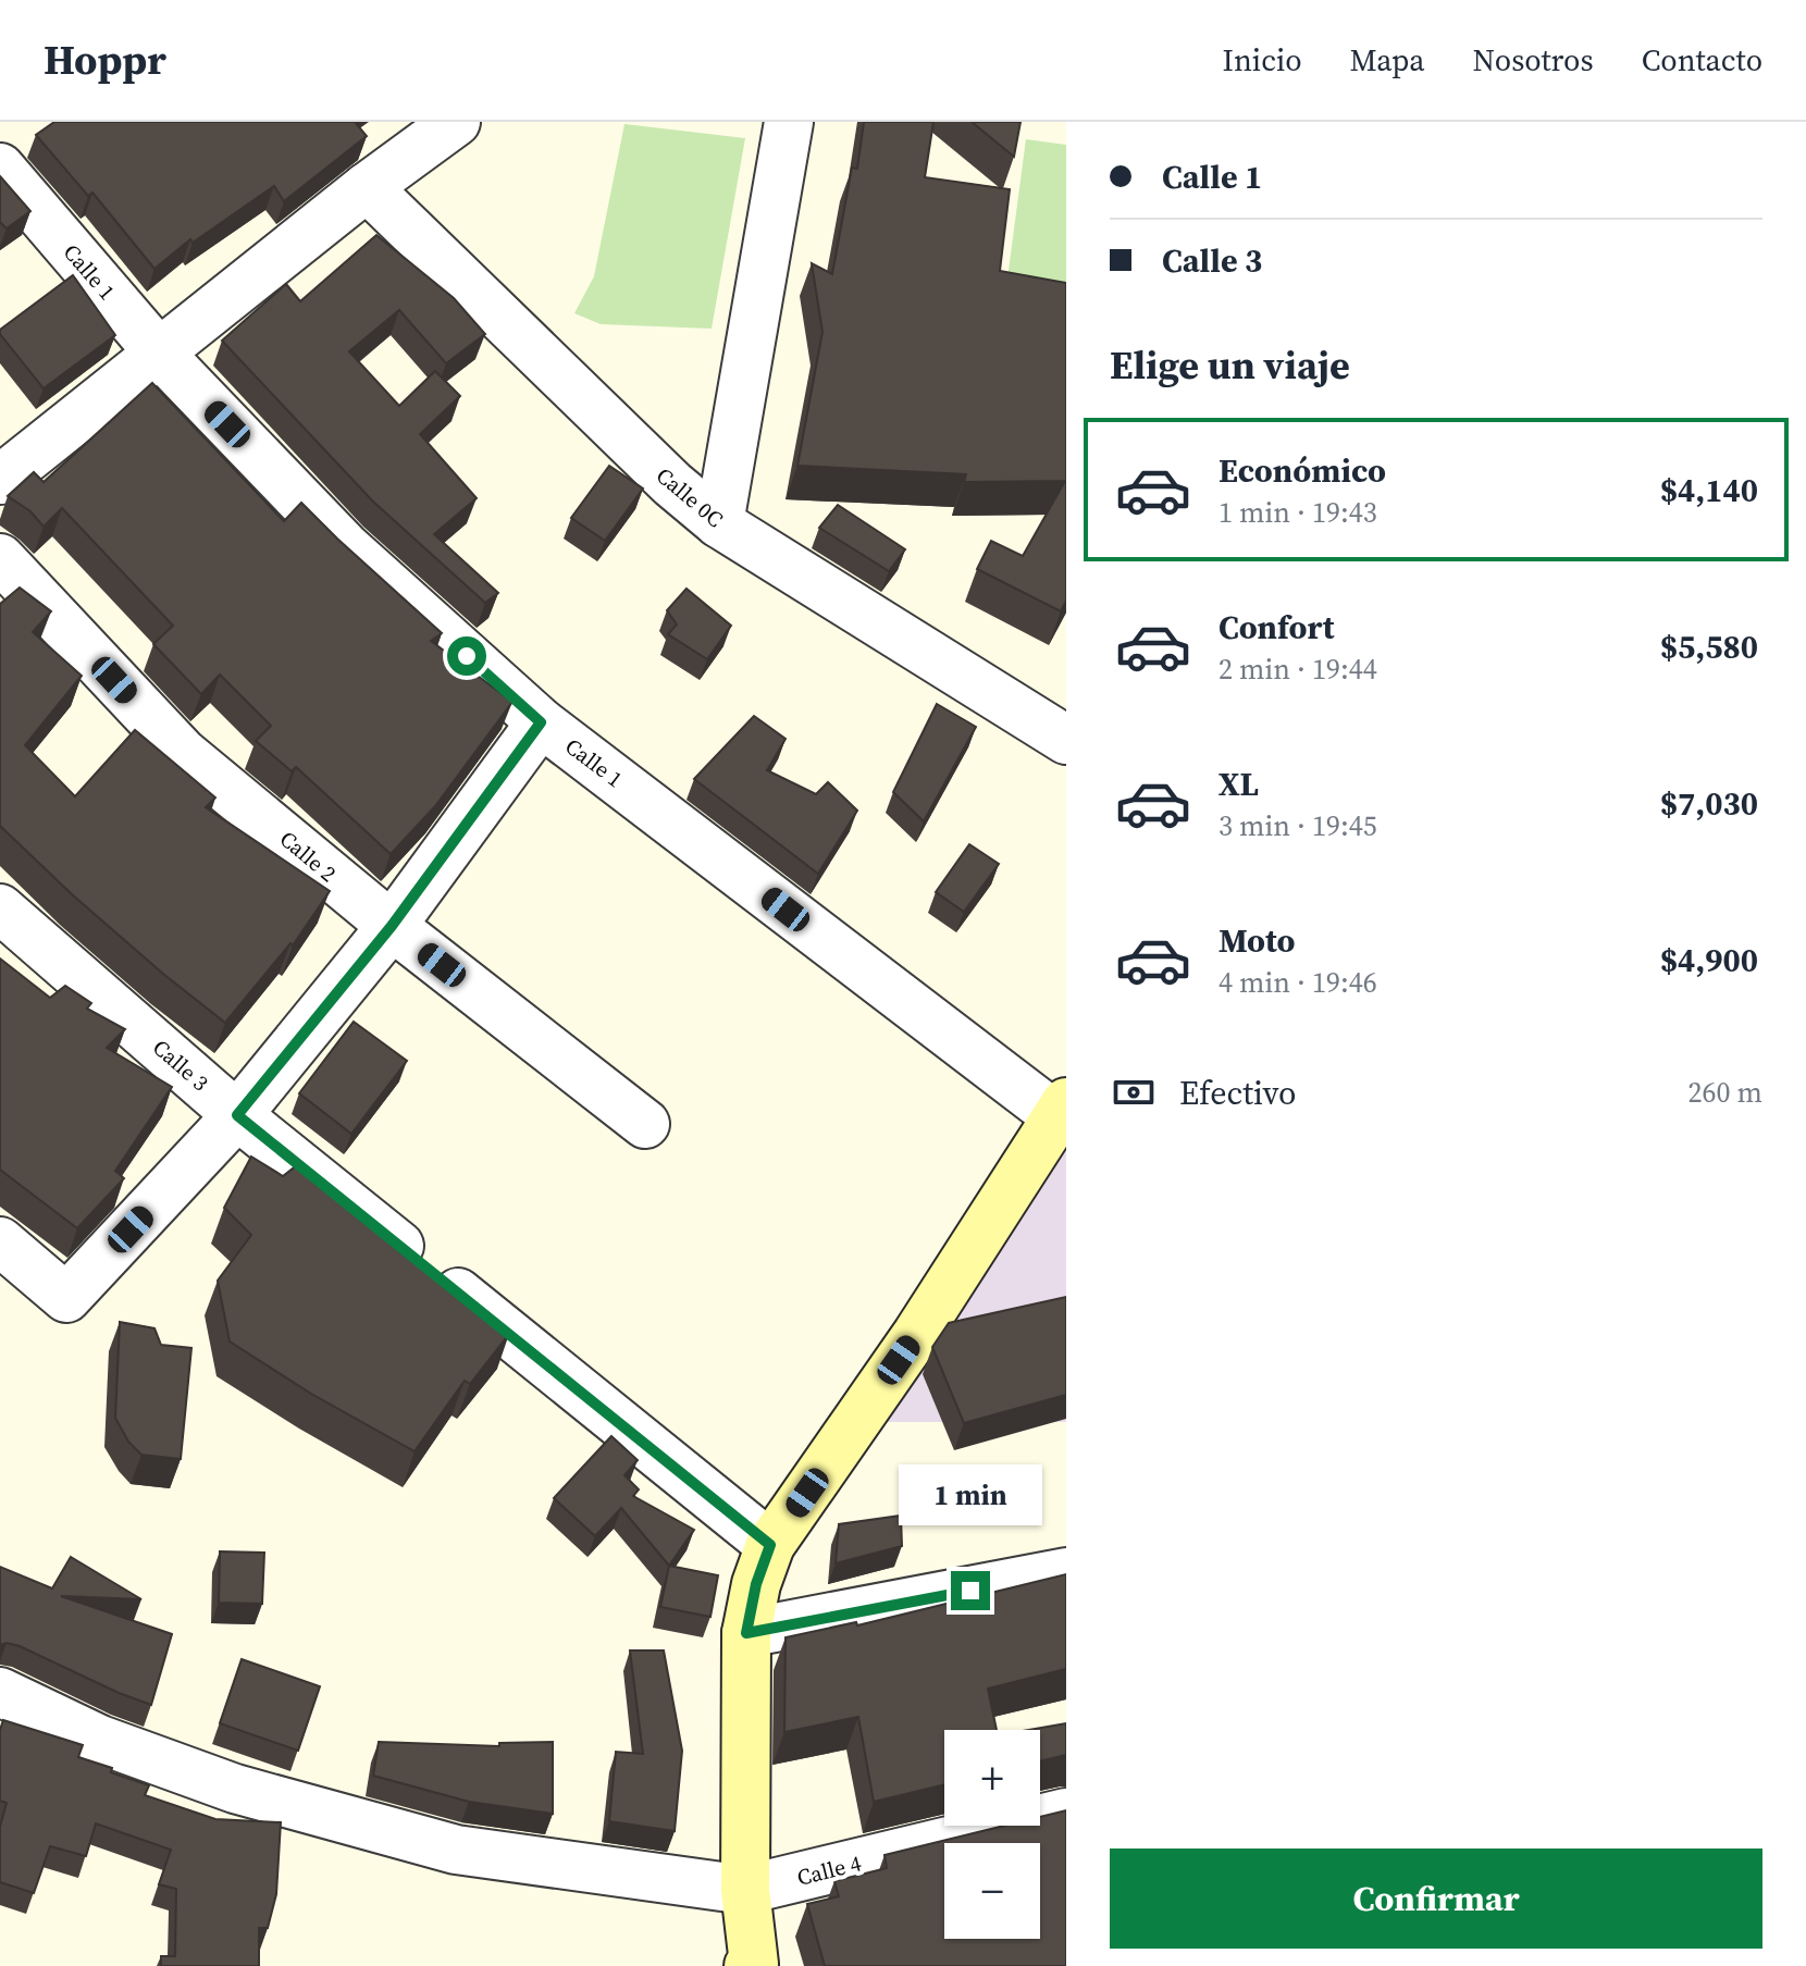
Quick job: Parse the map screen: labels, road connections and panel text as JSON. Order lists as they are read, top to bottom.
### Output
{
  "streets": {
    "street": [
      "Calle 1",
      "Calle 0C",
      "Calle 2",
      "Calle 3",
      "Calle 4"
    ]
  },
  "page": {
    "header": "Hoppr",
    "nav": [
      "Inicio",
      "Mapa",
      "Nosotros",
      "Contacto"
    ],
    "banner": ["Calle 1", "Calle 3"],
    "heading": "Elige un viaje",
    "list": [
      {
        "name": "Económico",
        "note": "1 min · 19:43",
        "value": "$4,140"
      },
      {
        "name": "Confort",
        "note": "2 min · 19:44",
        "value": "$5,580"
      },
      {
        "name": "XL",
        "note": "3 min · 19:45",
        "value": "$7,030"
      },
      {
        "name": "Moto",
        "note": "4 min · 19:46",
        "value": "$4,900"
      }
    ],
    "pay": ["Efectivo", "260 m"],
    "bubble": "1 min",
    "map_buttons": ["+", "−"],
    "buttons": "Confirmar"
  }
}
